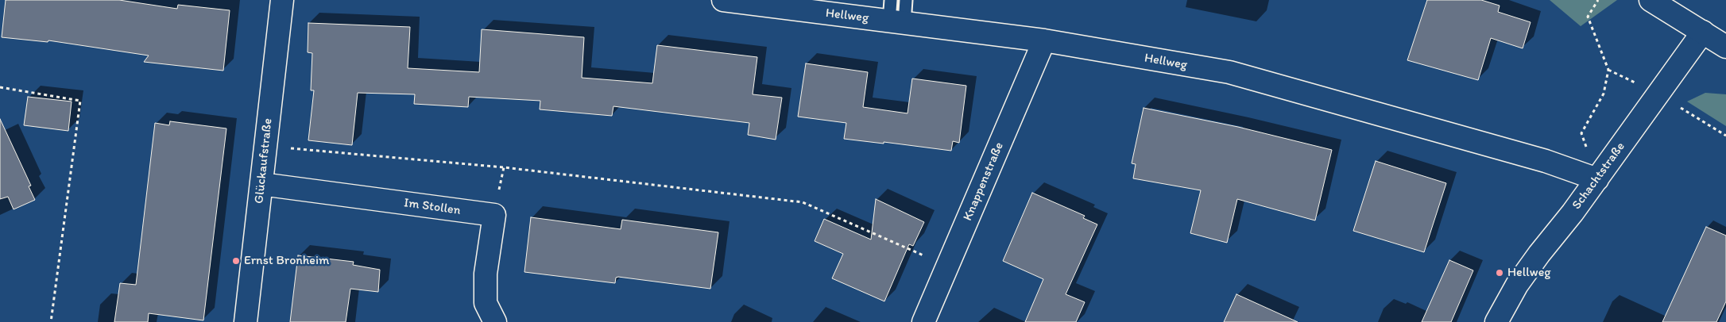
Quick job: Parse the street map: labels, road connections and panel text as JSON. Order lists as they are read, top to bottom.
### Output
{
  "streets": {
    "street": [
      "Hellweg",
      "Glückaufstraße",
      "Schachtstraße",
      "Knappenstraße",
      "Im Stollen"
    ]
  },
  "crossings": [
    ["Hellweg", "Schachtstraße"],
    ["Hellweg", "Knappenstraße"],
    ["Glückaufstraße", "Im Stollen"]
  ],
  "places": ["Ernst Bronheim", "Hellweg"]
}
